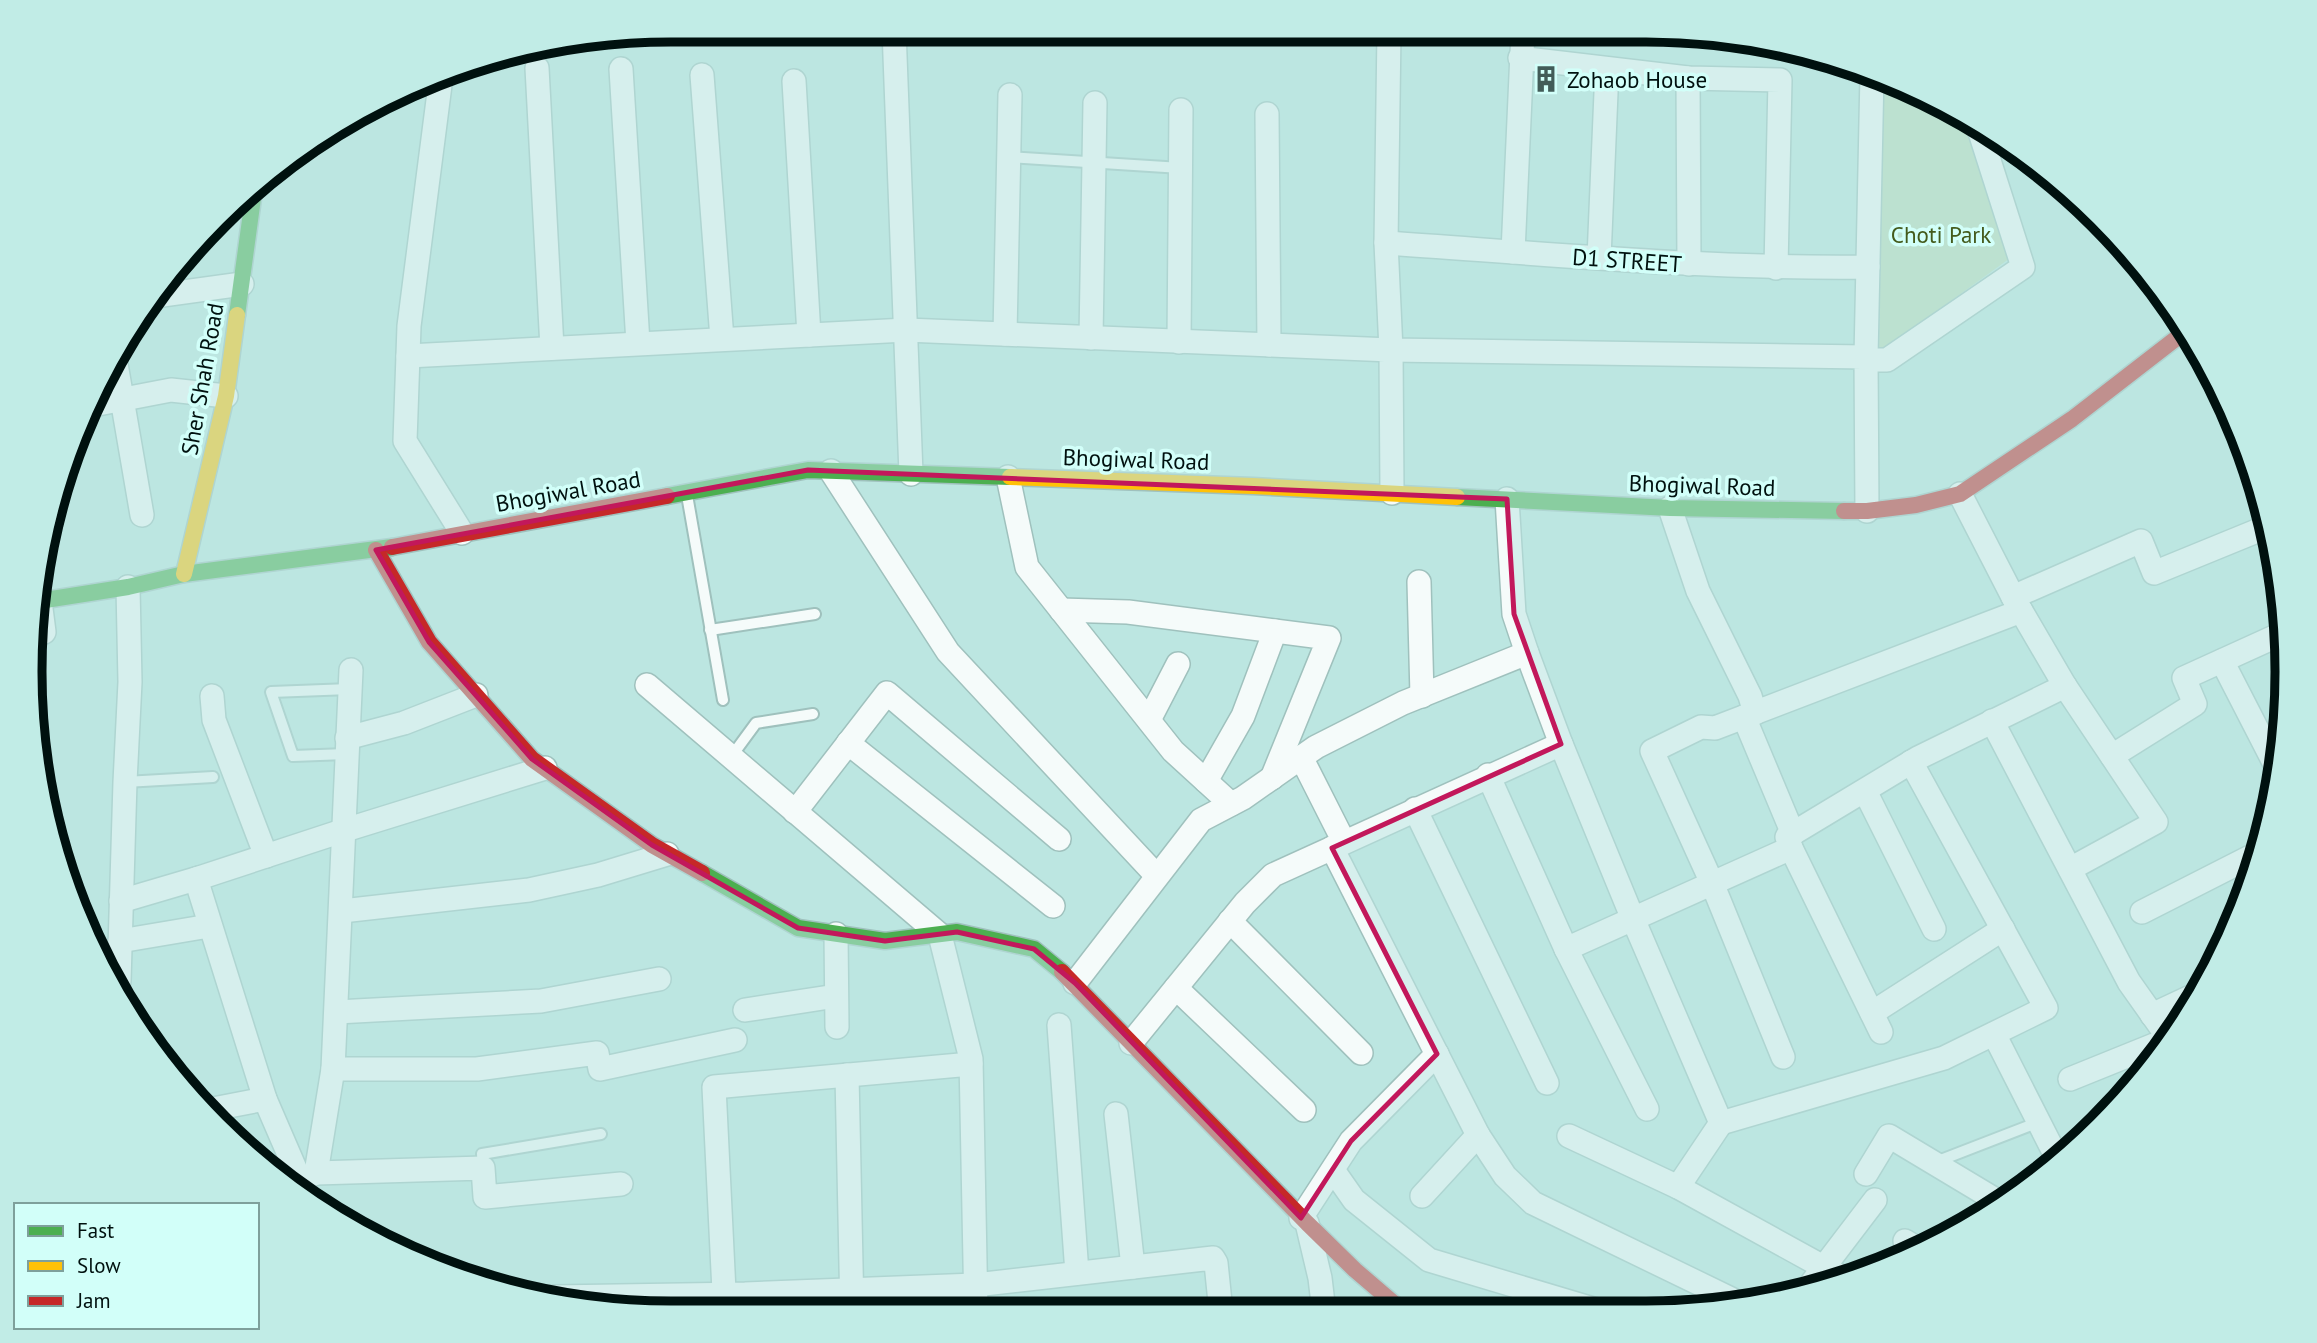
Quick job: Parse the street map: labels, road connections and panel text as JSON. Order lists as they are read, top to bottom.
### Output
{
  "streets": {
    "main road": ["Sher Shah Road", "Bhogiwal Road"],
    "street": ["D1 STREET"]
  },
  "crossings": [
    ["Sher Shah Road", "Bhogiwal Road"]
  ],
  "parks": ["Choti Park"],
  "places": {
    "building": ["Zohaob House"]
  },
  "legend": ["Fast", "Slow", "Jam"]
}
